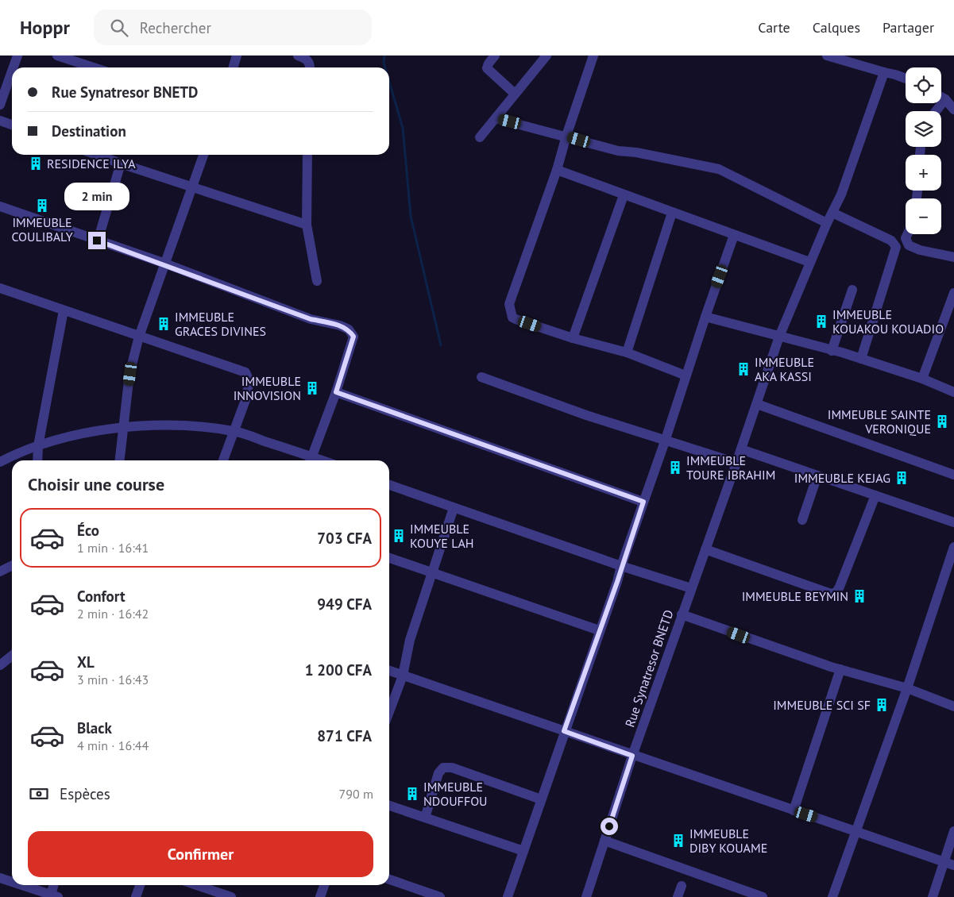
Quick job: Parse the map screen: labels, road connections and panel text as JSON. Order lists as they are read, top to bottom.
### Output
{
  "streets": {
    "street": ["Rue Synatresor BNETD"]
  },
  "places": {
    "building": [
      "RESIDENCE ILYA",
      "IMMEUBLE COULIBALY",
      "IMMEUBLE KOUAKOU KOUADIO",
      "IMMEUBLE GRACES DIVINES",
      "IMMEUBLE AKA KASSI",
      "IMMEUBLE INNOVISION",
      "IMMEUBLE SAINTE VERONIQUE",
      "IMMEUBLE TOURE IBRAHIM",
      "IMMEUBLE KEJAG",
      "IMMEUBLE KOUYE LAH",
      "IMMEUBLE BEYMIN",
      "IMMEUBLE SCI SF",
      "IMMEUBLE NDOUFFOU",
      "IMMEUBLE DIBY KOUAME"
    ]
  },
  "page": {
    "header": "Hoppr",
    "search": "Rechercher",
    "nav": ["Carte", "Calques", "Partager"],
    "map_buttons": ["+", "−"],
    "banner": ["Rue Synatresor BNETD", "Destination"],
    "bubble": "2 min",
    "heading": "Choisir une course",
    "list": [
      {
        "name": "Éco",
        "note": "1 min · 16:41",
        "value": "703 CFA"
      },
      {
        "name": "Confort",
        "note": "2 min · 16:42",
        "value": "949 CFA"
      },
      {
        "name": "XL",
        "note": "3 min · 16:43",
        "value": "1 200 CFA"
      },
      {
        "name": "Black",
        "note": "4 min · 16:44",
        "value": "871 CFA"
      }
    ],
    "pay": ["Espèces", "790 m"],
    "buttons": "Confirmer"
  }
}
